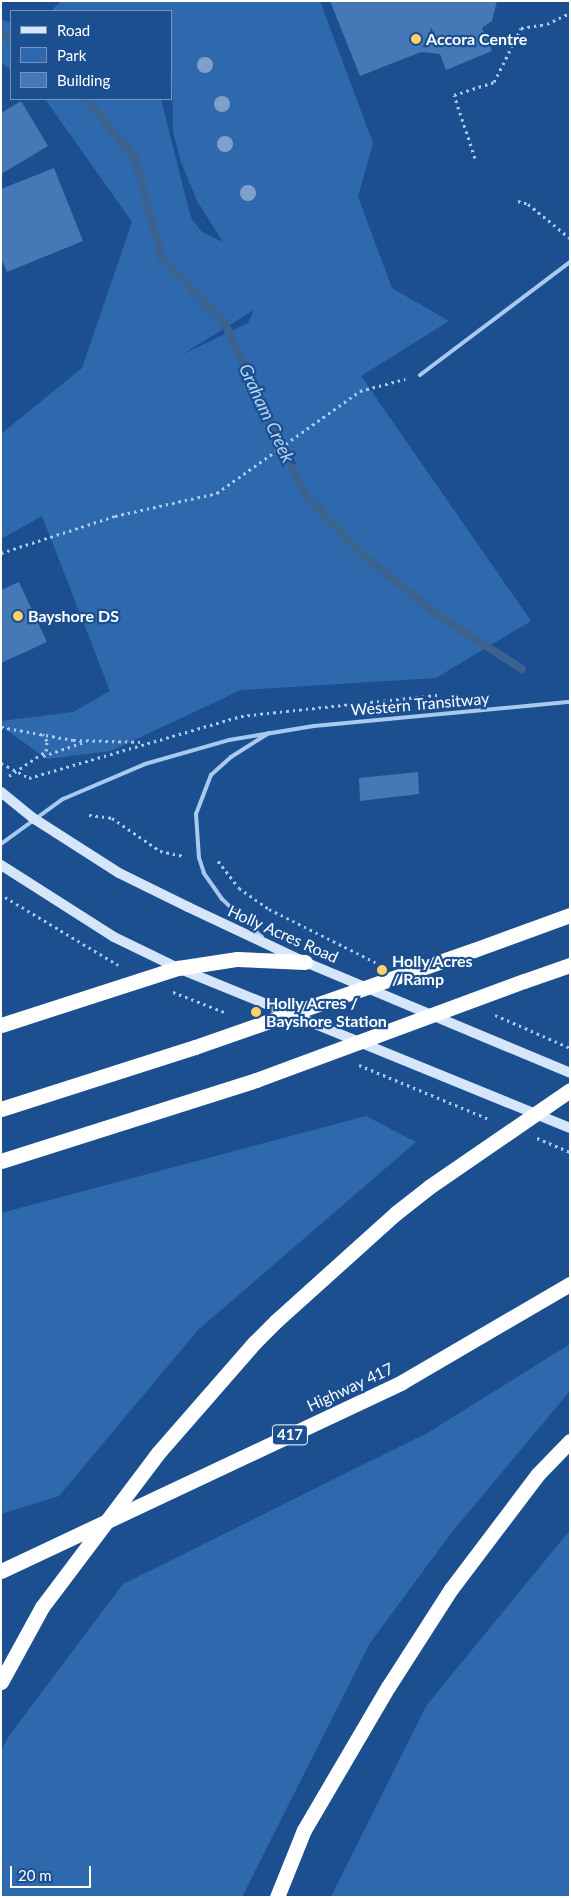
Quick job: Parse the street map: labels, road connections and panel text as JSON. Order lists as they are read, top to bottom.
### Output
{
  "streets": {
    "highway": ["Highway 417", "417"],
    "main road": ["Holly Acres Road"],
    "lane": ["Western Transitway"]
  },
  "crossings": [
    ["Western Transitway", "Holly Acres Road"]
  ],
  "water": ["Graham Creek"],
  "places": [
    "Accora Centre",
    "Bayshore DS",
    "Holly Acres / Ramp",
    "Holly Acres / Bayshore Station"
  ],
  "legend": ["Road", "Park", "Building"],
  "scale_bar": "20 m"
}
